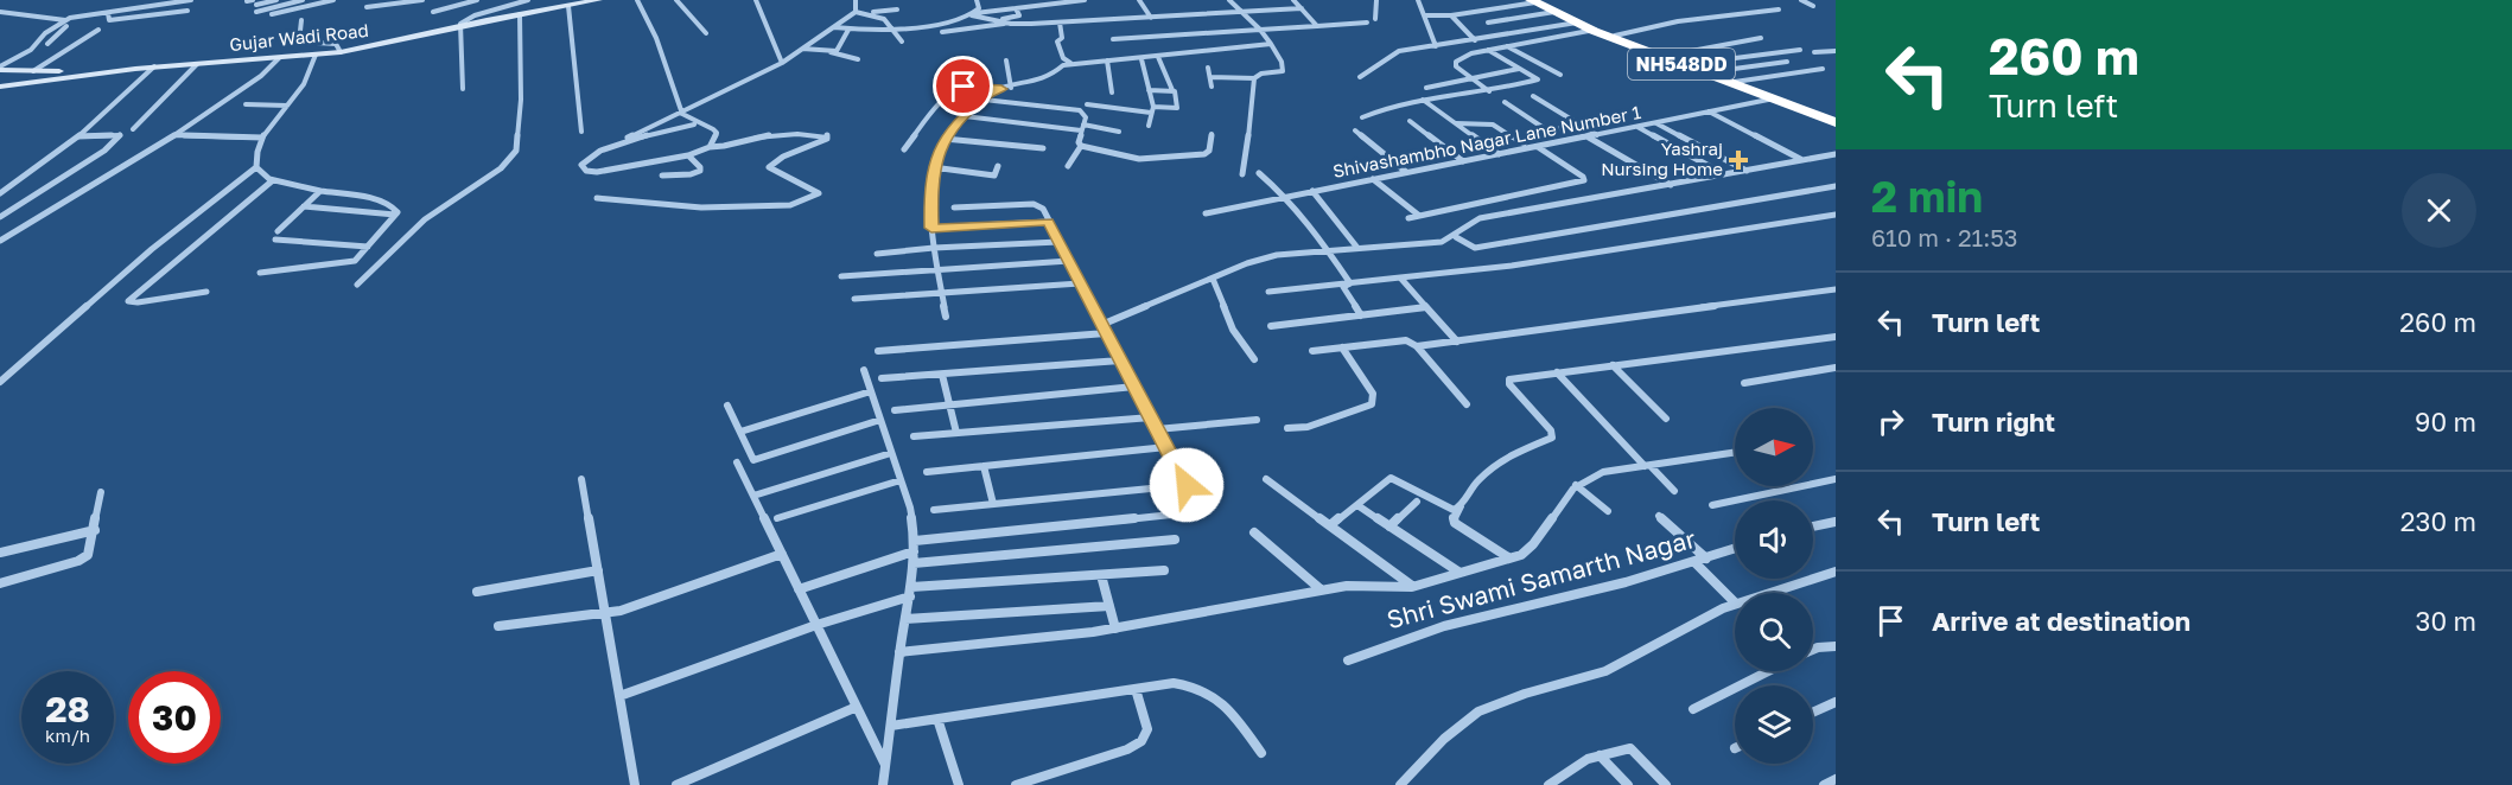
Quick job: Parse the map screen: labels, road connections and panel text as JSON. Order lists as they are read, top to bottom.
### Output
{
  "streets": {
    "highway": ["NH548DD"],
    "street": ["Gujar Wadi Road", "Shivashambho Nagar Lane Number 1", "Shri Swami Samarth Nagar"]
  },
  "crossings": [
    ["NH548DD", "Shivashambho Nagar Lane Number 1"]
  ],
  "places": {
    "health": ["Yashraj Nursing Home"]
  },
  "north": "right",
  "page": {
    "turn": ["260 m", "Turn left"],
    "heading": ["2 min", "610 m · 21:53"],
    "list": [
      {
        "name": "Turn left",
        "value": "260 m"
      },
      {
        "name": "Turn right",
        "value": "90 m"
      },
      {
        "name": "Turn left",
        "value": "230 m"
      },
      {
        "name": "Arrive at destination",
        "value": "30 m"
      }
    ],
    "speed": "28 km/h",
    "limit": "30"
  }
}
